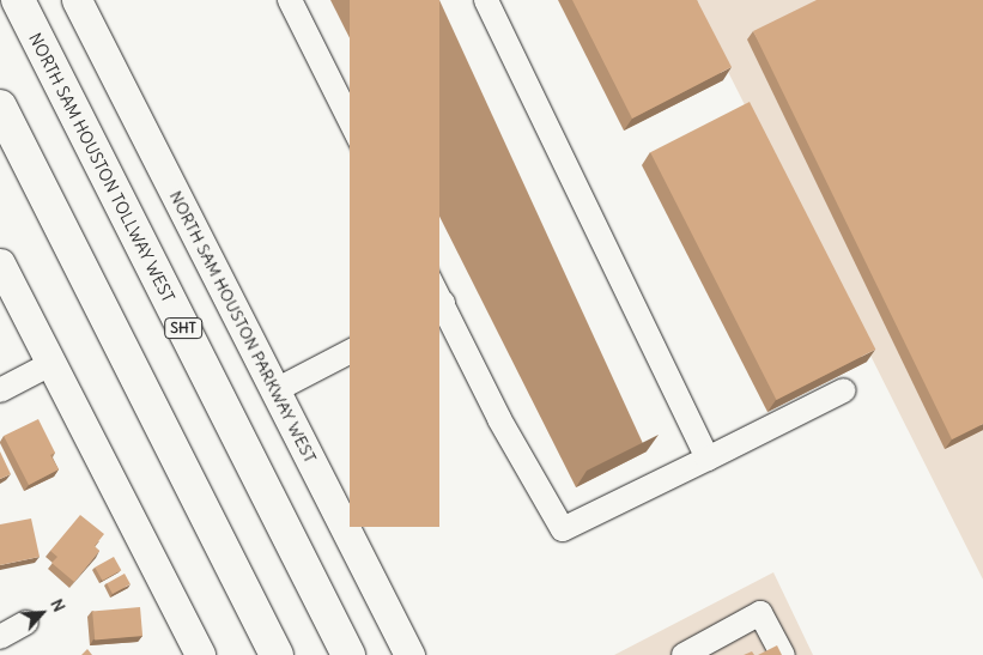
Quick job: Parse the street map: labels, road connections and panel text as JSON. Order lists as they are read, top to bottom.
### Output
{
  "streets": {
    "highway": ["NORTH SAM HOUSTON TOLLWAY WEST", "SHT"],
    "main road": ["NORTH SAM HOUSTON PARKWAY WEST"]
  },
  "north": "top right"
}
